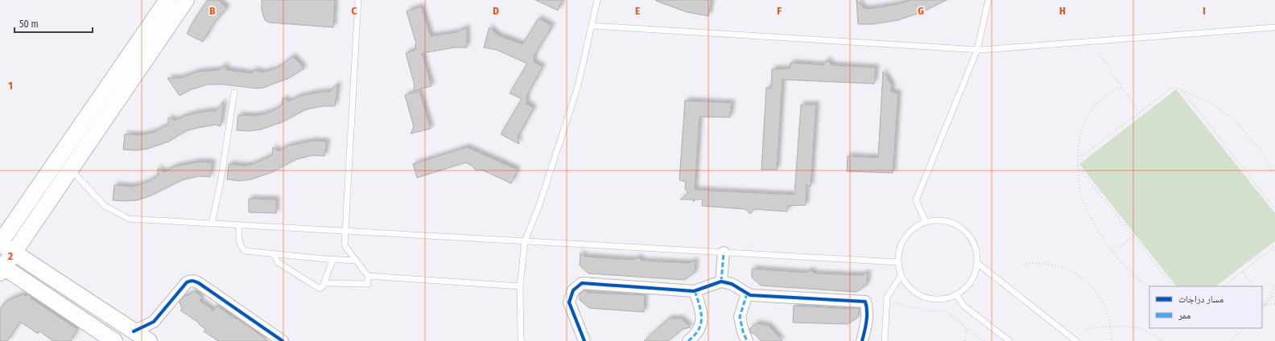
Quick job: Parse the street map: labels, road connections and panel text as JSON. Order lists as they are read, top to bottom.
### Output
{
  "legend": ["مسار دراجات", "ممر"],
  "scale_bar": "50 m",
  "grid": {
    "columns": [
      "B",
      "C",
      "D",
      "E",
      "F",
      "G",
      "H",
      "I"
    ],
    "rows": ["1", "2"]
  }
}
